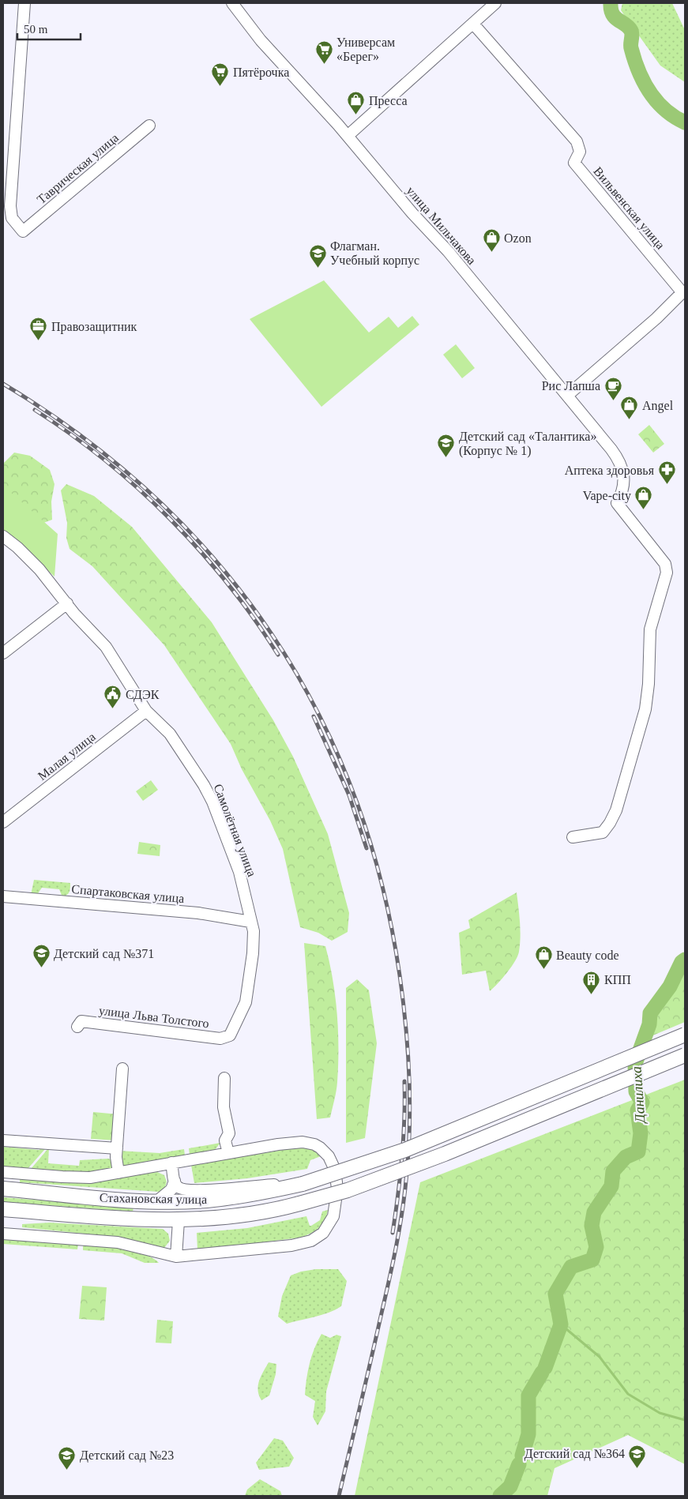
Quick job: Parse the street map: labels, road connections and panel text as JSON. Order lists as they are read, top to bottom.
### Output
{
  "streets": {
    "main road": ["Стахановская улица"],
    "street": [
      "Таврическая улица",
      "Вильвенская улица",
      "улица Мильчакова",
      "Малая улица",
      "Самолётная улица",
      "Спартаковская улица",
      "улица Льва Толстого"
    ]
  },
  "crossings": [
    ["Вильвенская улица", "улица Мильчакова"],
    ["Малая улица", "Самолётная улица"],
    ["Самолётная улица", "Спартаковская улица"],
    ["Самолётная улица", "улица Льва Толстого"]
  ],
  "water": ["Данилиха"],
  "places": {
    "supermarket": ["Универсам «Берег»", "Пятёрочка"],
    "shop": [
      "Пресса",
      "Ozon",
      "Angel",
      "Vape-city",
      "Beauty code"
    ],
    "school or university": [
      "Флагман. Учебный корпус",
      "Детский сад «Талантика» (Корпус № 1)",
      "Детский сад №371",
      "Детский сад №364",
      "Детский сад №23"
    ],
    "office": ["Правозащитник"],
    "cafe": ["Рис Лапша"],
    "pharmacy": ["Аптека здоровья"],
    "public building": ["СДЭК"],
    "building": ["КПП"]
  },
  "scale_bar": "50 m"
}
